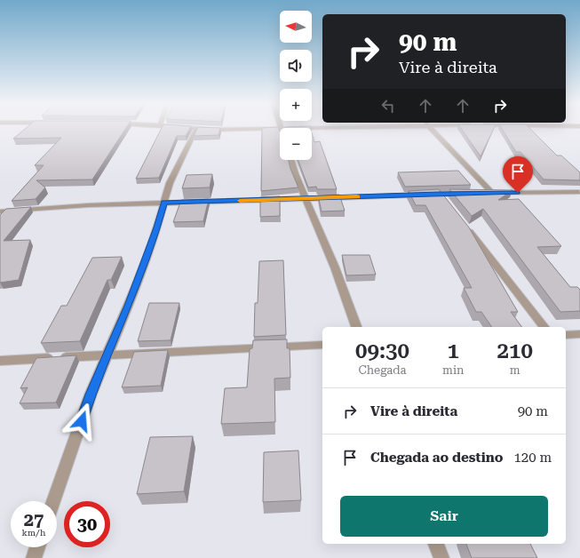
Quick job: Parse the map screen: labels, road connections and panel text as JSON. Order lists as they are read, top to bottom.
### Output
{
  "north": "left",
  "page": {
    "map_buttons": ["+", "−"],
    "turn": ["90 m", "Vire à direita"],
    "eta": [
      "09:30",
      "Chegada",
      "1",
      "min",
      "210",
      "m"
    ],
    "list": [
      {
        "name": "Vire à direita",
        "value": "90 m"
      },
      {
        "name": "Chegada ao destino",
        "value": "120 m"
      }
    ],
    "buttons": "Sair",
    "speed": "27 km/h",
    "limit": "30"
  }
}
